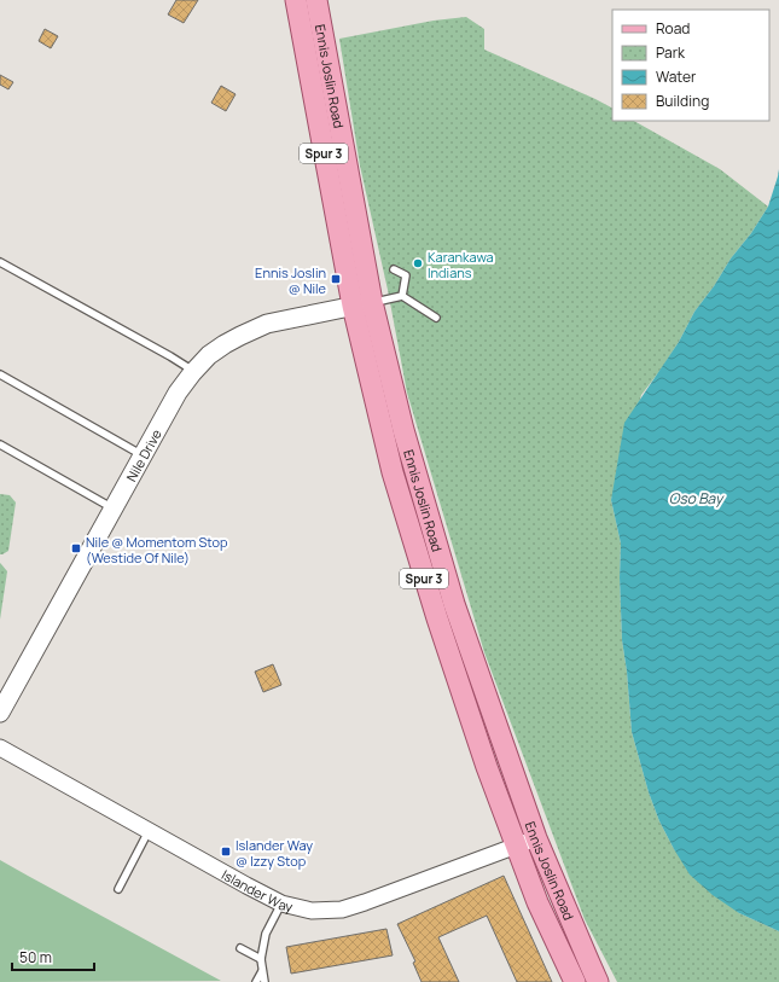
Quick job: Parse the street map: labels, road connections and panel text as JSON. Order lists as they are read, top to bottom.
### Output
{
  "streets": {
    "main road": ["Ennis Joslin Road", "Spur 3", "Nile Drive"],
    "street": ["Islander Way"]
  },
  "crossings": [
    ["Ennis Joslin Road", "Nile Drive"],
    ["Ennis Joslin Road", "Islander Way"]
  ],
  "water": ["Oso Bay"],
  "places": {
    "other": ["Karankawa Indians"],
    "transit": ["Ennis Joslin @ Nile", "Nile @ Momentom Stop (Westide Of Nile)", "Islander Way @ Izzy Stop"]
  },
  "legend": [
    "Road",
    "Park",
    "Water",
    "Building"
  ],
  "scale_bar": "50 m"
}
